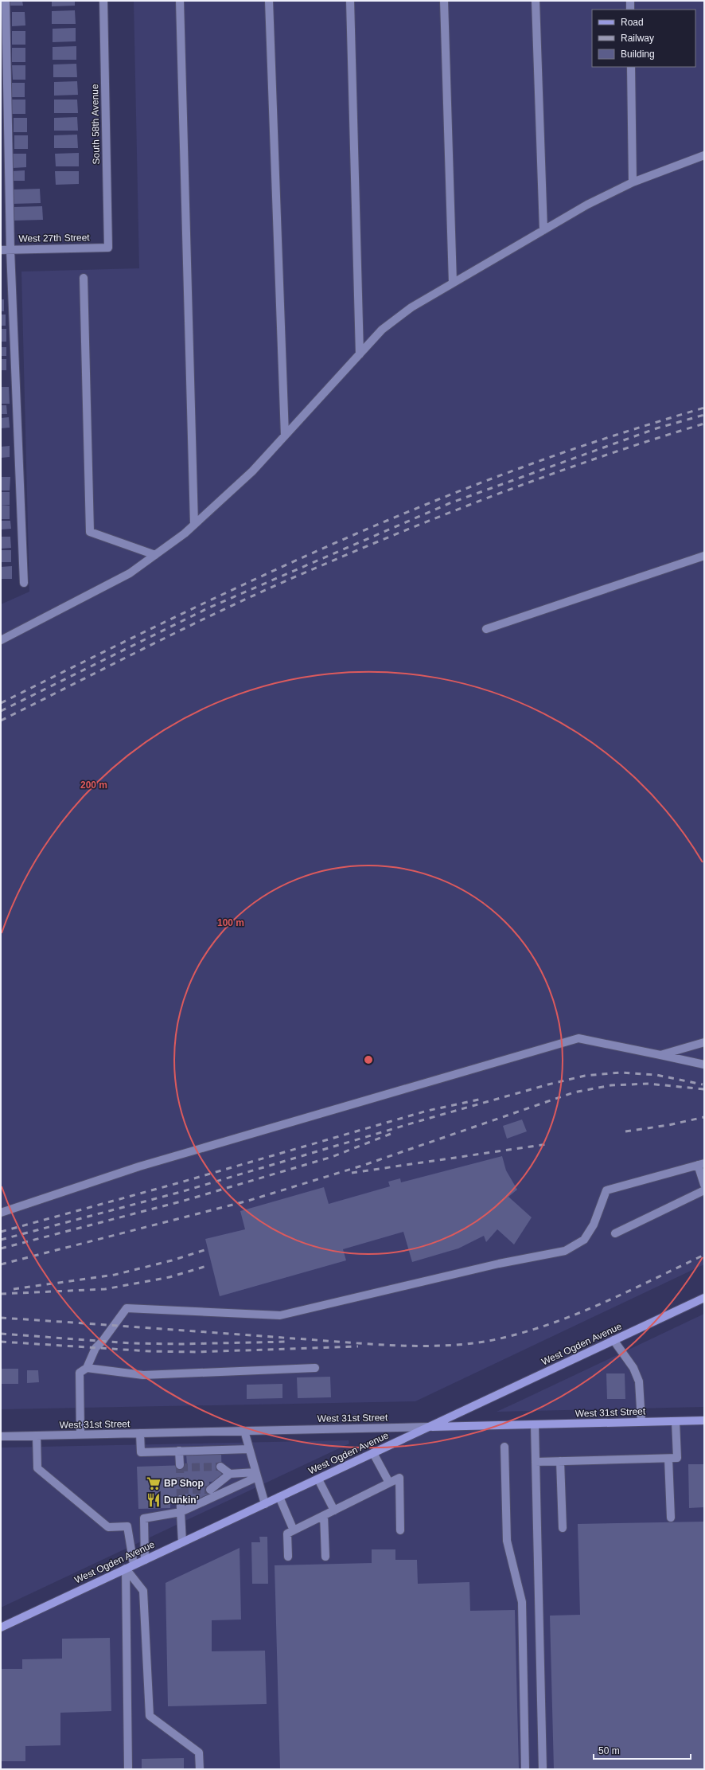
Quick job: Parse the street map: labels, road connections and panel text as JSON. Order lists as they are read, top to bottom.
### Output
{
  "streets": {
    "main road": ["West Ogden Avenue", "West 31st Street"],
    "street": ["South 58th Avenue", "West 27th Street"]
  },
  "crossings": [
    ["South 58th Avenue", "West 27th Street"],
    ["West Ogden Avenue", "West 31st Street"]
  ],
  "places": {
    "supermarket": ["BP Shop"],
    "restaurant": ["Dunkin'"]
  },
  "legend": ["Road", "Railway", "Building"],
  "scale_bar": "50 m",
  "rings": ["200 m", "100 m"]
}
